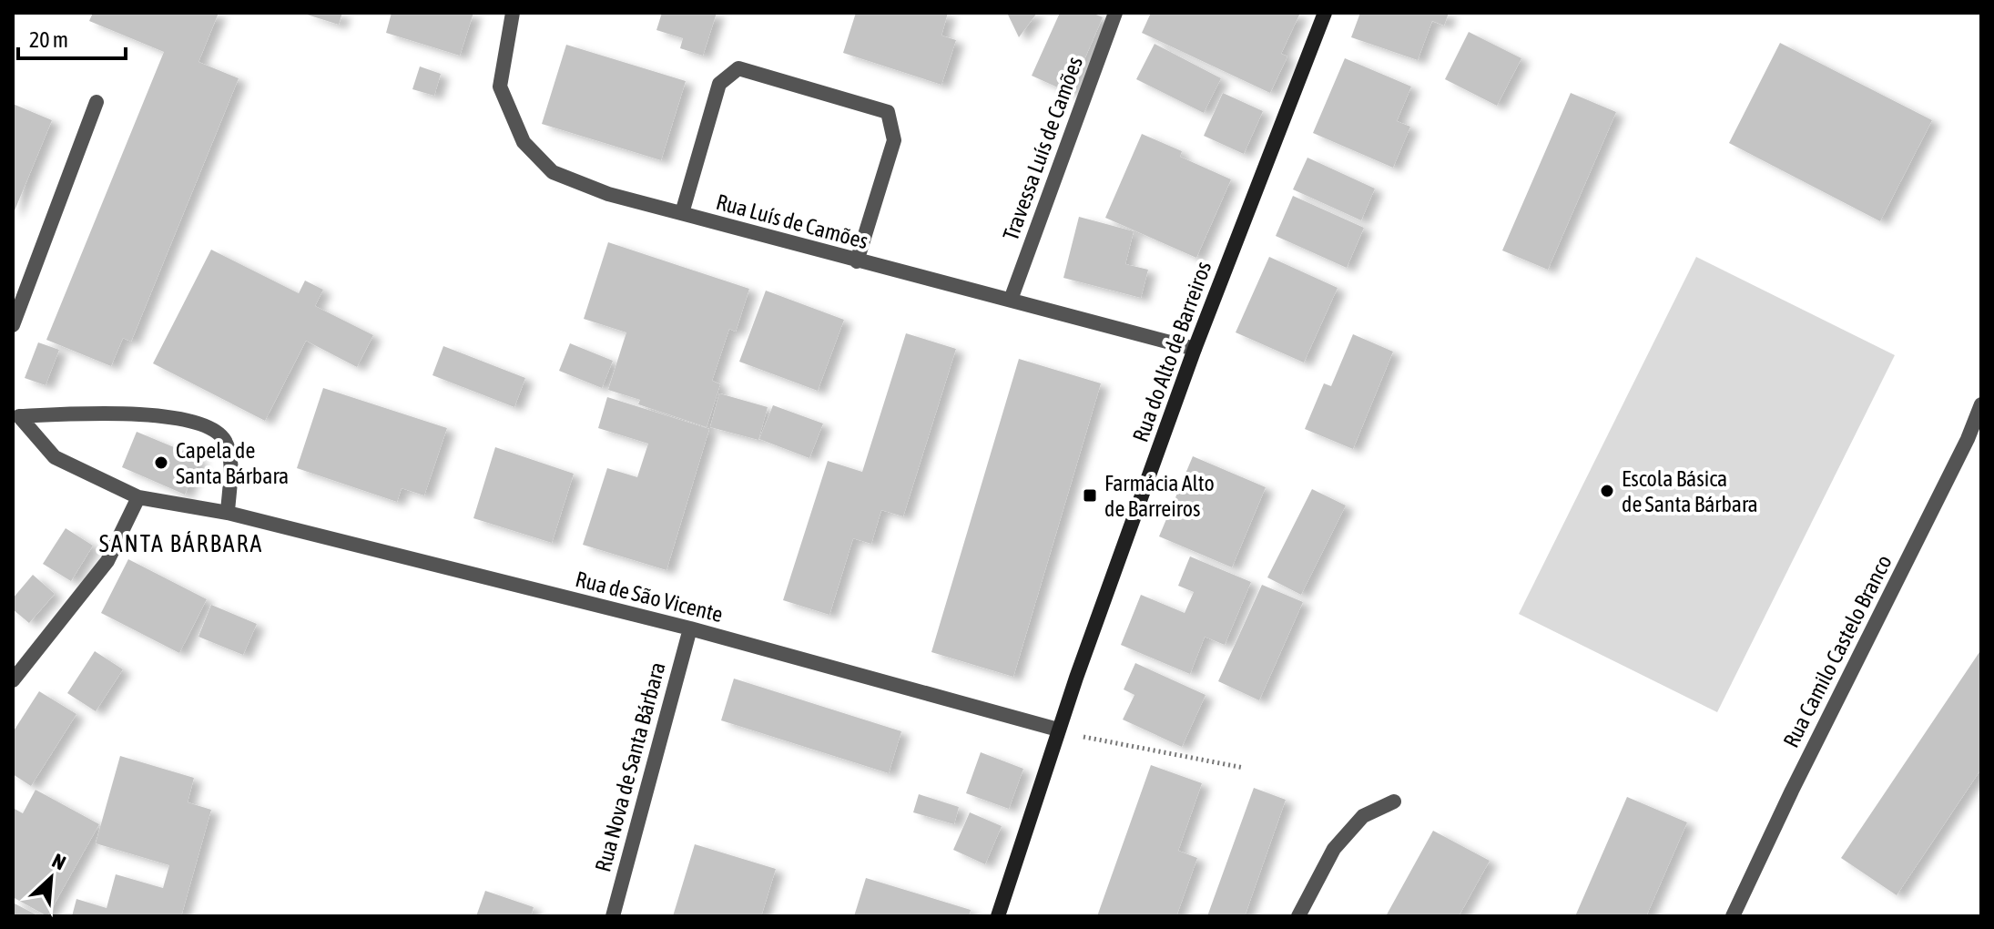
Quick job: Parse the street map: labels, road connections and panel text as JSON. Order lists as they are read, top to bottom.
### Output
{
  "streets": {
    "street": [
      "Travessa Luís de Camões",
      "Rua Luís de Camões",
      "Rua do Alto de Barreiros",
      "Rua de São Vicente",
      "Rua Camilo Castelo Branco",
      "Rua Nova de Santa Bárbara"
    ]
  },
  "crossings": [
    ["Travessa Luís de Camões", "Rua Luís de Camões"],
    ["Rua Luís de Camões", "Rua do Alto de Barreiros"],
    ["Rua do Alto de Barreiros", "Rua de São Vicente"],
    ["Rua de São Vicente", "Rua Nova de Santa Bárbara"]
  ],
  "districts": ["SANTA BÁRBARA"],
  "places": {
    "other": ["Capela de Santa Bárbara", "Escola Básica de Santa Bárbara"],
    "transit": ["Farmácia Alto de Barreiros"]
  },
  "scale_bar": "20 m",
  "north": "top right"
}
